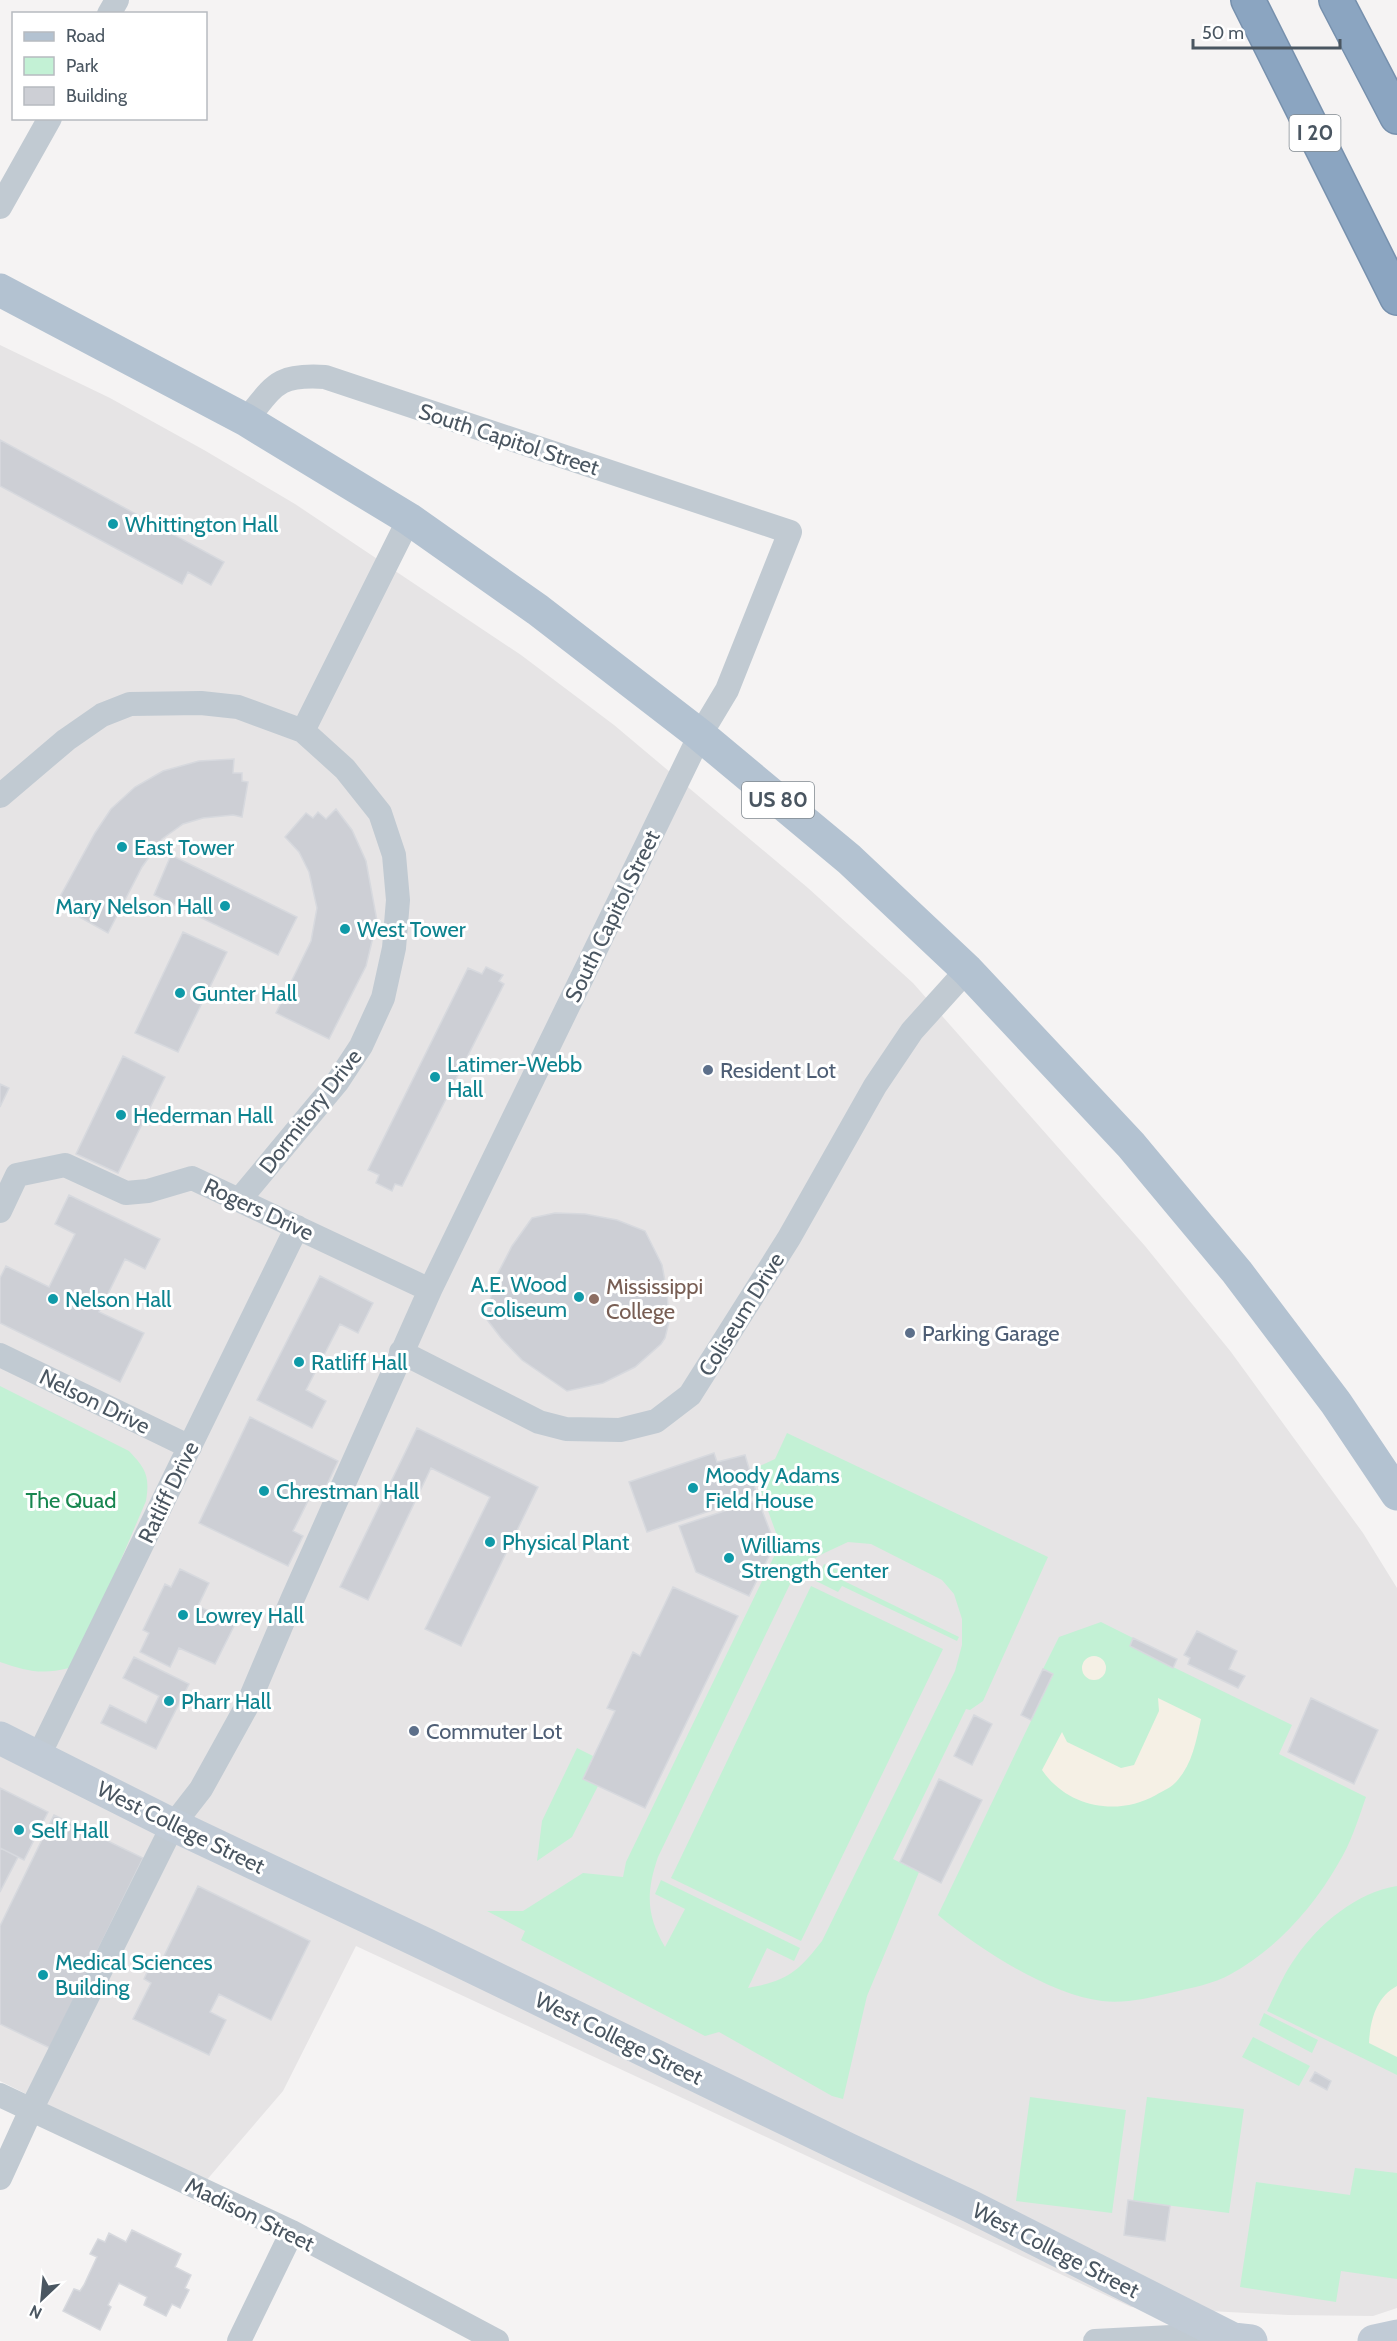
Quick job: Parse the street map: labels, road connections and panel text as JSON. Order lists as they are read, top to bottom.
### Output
{
  "streets": {
    "highway": ["I 20"],
    "main road": ["US 80"],
    "street": [
      "South Capitol Street",
      "Dormitory Drive",
      "Rogers Drive",
      "Coliseum Drive",
      "Nelson Drive",
      "Ratliff Drive",
      "West College Street",
      "Madison Street"
    ]
  },
  "crossings": [
    ["South Capitol Street", "US 80"],
    ["South Capitol Street", "Rogers Drive"],
    ["South Capitol Street", "Coliseum Drive"],
    ["South Capitol Street", "West College Street"],
    ["South Capitol Street", "Madison Street"],
    ["US 80", "Coliseum Drive"],
    ["Dormitory Drive", "Rogers Drive"],
    ["Rogers Drive", "Ratliff Drive"],
    ["Nelson Drive", "Ratliff Drive"],
    ["Ratliff Drive", "West College Street"]
  ],
  "parks": ["The Quad"],
  "places": [
    "Whittington Hall",
    "East Tower",
    "Mary Nelson Hall",
    "West Tower",
    "Gunter Hall",
    "Resident Lot",
    "Latimer-Webb Hall",
    "Hederman Hall",
    "A.E. Wood Coliseum",
    "Nelson Hall",
    "Mississippi College",
    "Parking Garage",
    "Ratliff Hall",
    "Moody Adams Field House",
    "Chrestman Hall",
    "Physical Plant",
    "Williams Strength Center",
    "Lowrey Hall",
    "Pharr Hall",
    "Commuter Lot",
    "Self Hall",
    "Medical Sciences Building"
  ],
  "legend": ["Road", "Park", "Building"],
  "scale_bar": "50 m",
  "north": "bottom left"
}
